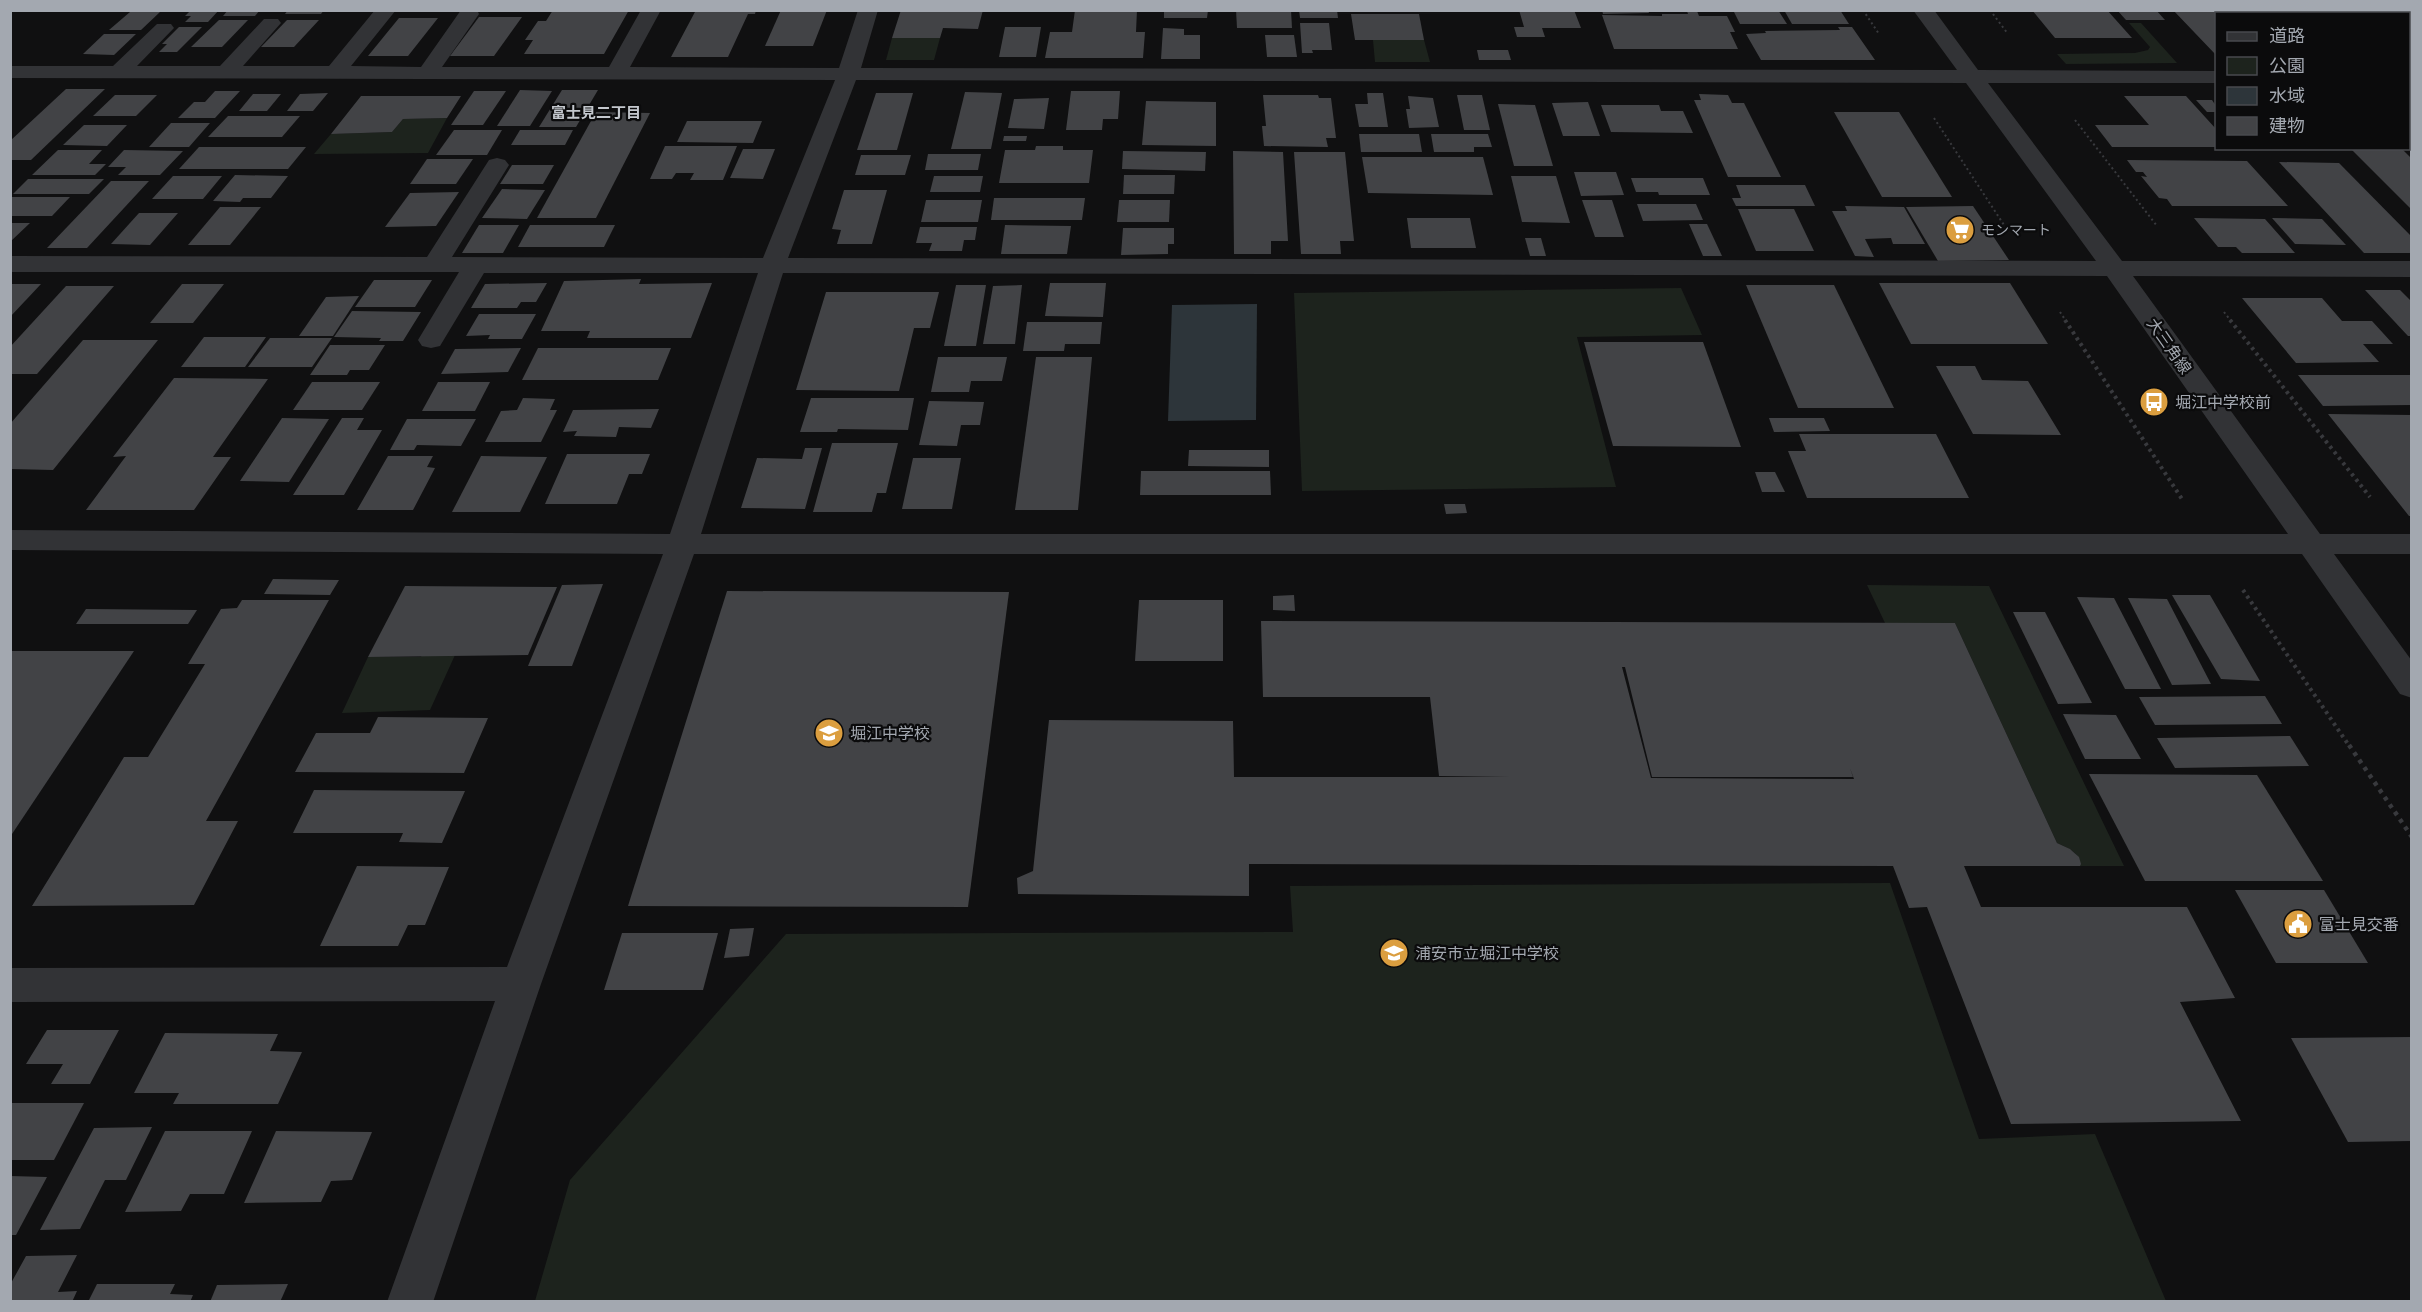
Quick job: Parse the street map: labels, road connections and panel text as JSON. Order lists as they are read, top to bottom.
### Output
{
  "streets": {
    "street": ["大三角線"]
  },
  "districts": ["富士見二丁目"],
  "places": {
    "supermarket": ["モンマート"],
    "bus stop": ["堀江中学校前"],
    "school or university": ["堀江中学校", "浦安市立堀江中学校"],
    "public building": ["富士見交番"]
  },
  "legend": [
    "道路",
    "公園",
    "水域",
    "建物"
  ]
}
